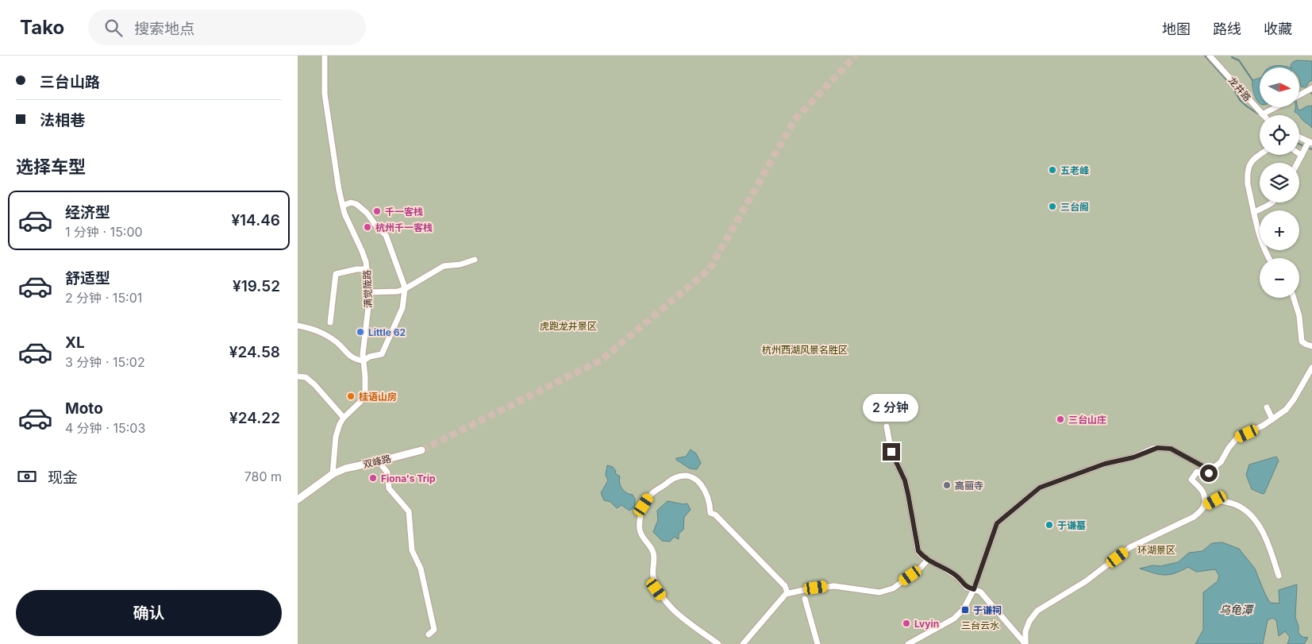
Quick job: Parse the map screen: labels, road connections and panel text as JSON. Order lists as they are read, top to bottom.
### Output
{
  "streets": {
    "main road": ["双峰路"],
    "street": ["龙井路", "满觉陇路"]
  },
  "crossings": [
    ["满觉陇路", "双峰路"]
  ],
  "water": ["乌龟潭"],
  "parks": [
    "虎跑龙井景区",
    "杭州西湖风景名胜区",
    "环湖景区",
    "三台云水"
  ],
  "places": {
    "other": [
      "五老峰",
      "三台阁",
      "千一客栈",
      "杭州千一客栈",
      "Little 62",
      "桂语山房",
      "三台山庄",
      "Fiona's Trip",
      "高丽寺",
      "于谦墓",
      "Lvyin"
    ],
    "transit": ["于谦祠"]
  },
  "north": "right",
  "page": {
    "header": "Tako",
    "search": "搜索地点",
    "nav": ["地图", "路线", "收藏"],
    "banner": ["三台山路", "法相巷"],
    "map_buttons": ["+", "−"],
    "heading": "选择车型",
    "list": [
      {
        "name": "经济型",
        "note": "1 分钟 · 15:00",
        "value": "¥14.46"
      },
      {
        "name": "舒适型",
        "note": "2 分钟 · 15:01",
        "value": "¥19.52"
      },
      {
        "name": "XL",
        "note": "3 分钟 · 15:02",
        "value": "¥24.58"
      },
      {
        "name": "Moto",
        "note": "4 分钟 · 15:03",
        "value": "¥24.22"
      }
    ],
    "bubble": "2 分钟",
    "pay": ["现金", "780 m"],
    "buttons": "确认"
  }
}
